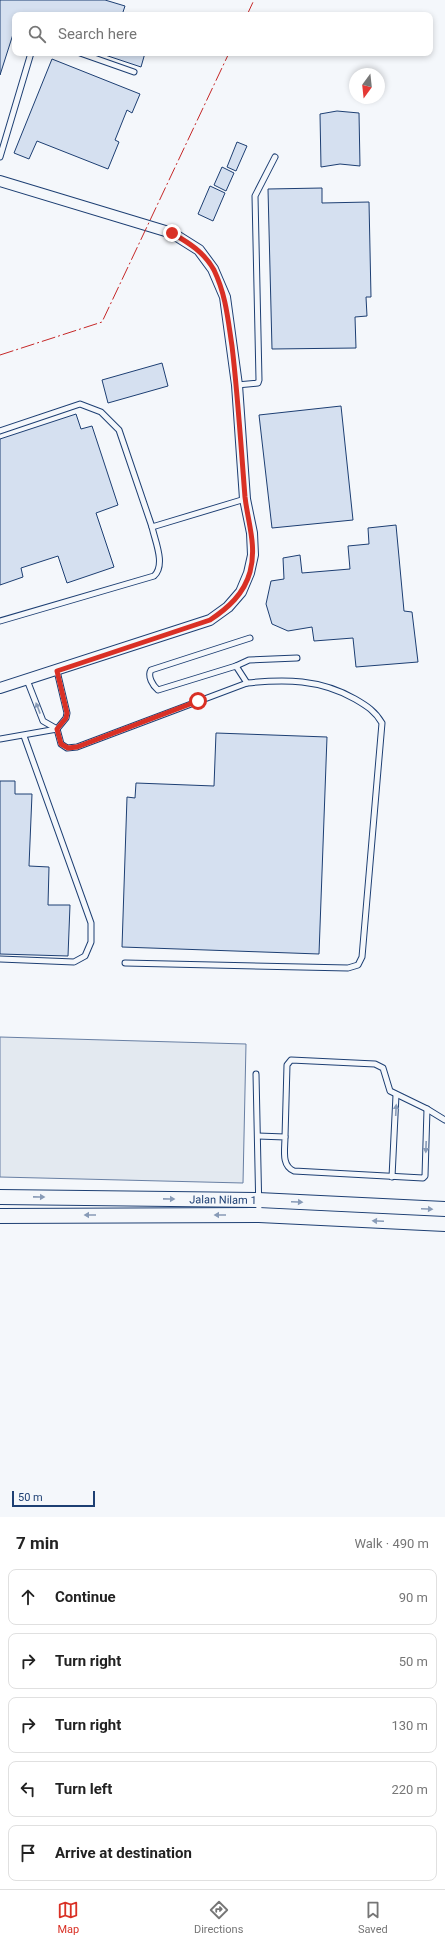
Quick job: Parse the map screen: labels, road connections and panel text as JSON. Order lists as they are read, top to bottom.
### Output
{
  "streets": {
    "main road": ["Jalan Nilam 1"]
  },
  "scale_bar": "50 m",
  "north": "bottom",
  "page": {
    "search": "Search here",
    "scale": "50 m",
    "heading": ["7 min", "Walk · 490 m"],
    "list": [
      ["Continue", "90 m"],
      ["Turn right", "50 m"],
      ["Turn right", "130 m"],
      ["Turn left", "220 m"],
      "Arrive at destination"
    ],
    "nav": ["Map", "Directions", "Saved"]
  }
}
